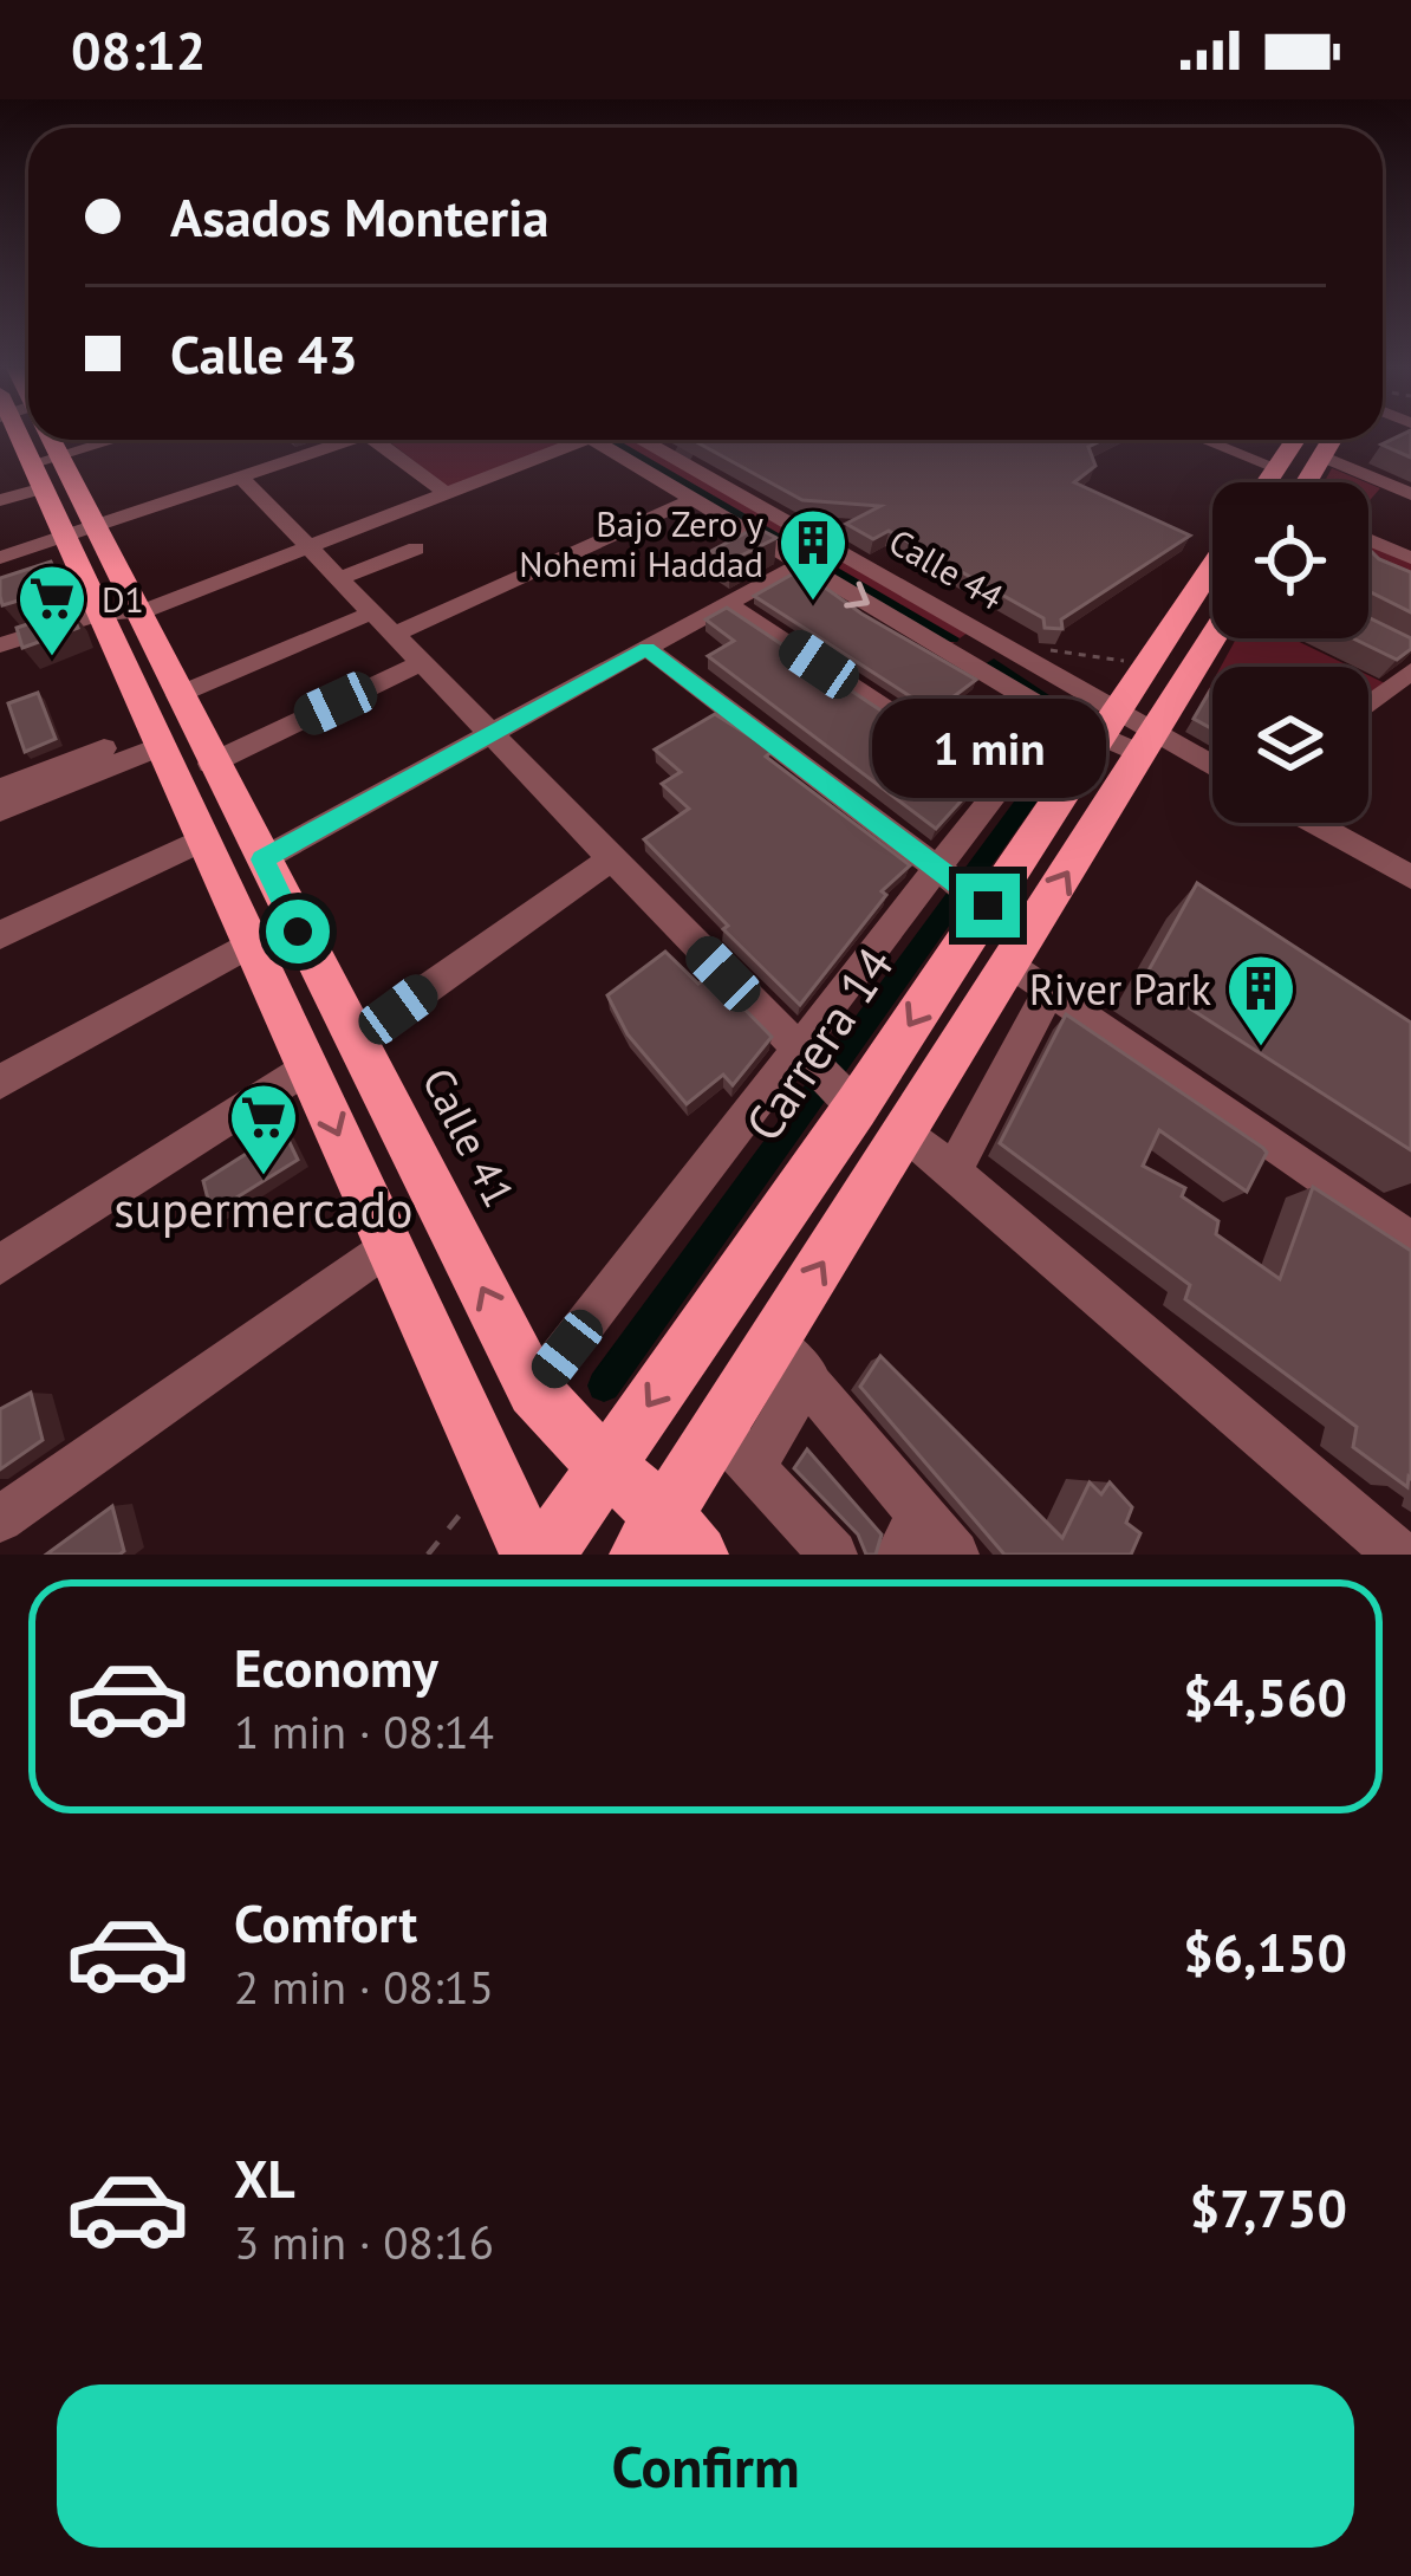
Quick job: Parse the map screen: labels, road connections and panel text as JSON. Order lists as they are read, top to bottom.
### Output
{
  "streets": {
    "main road": ["Carrera 14", "Calle 41"],
    "street": ["Calle 44"]
  },
  "crossings": [
    ["Calle 44", "Carrera 14"],
    ["Carrera 14", "Calle 41"]
  ],
  "places": {
    "building": ["Bajo Zero y Nohemi Haddad", "River Park"],
    "supermarket": ["D1", "supermercado"]
  },
  "page": {
    "status": "08:12",
    "banner": ["Asados Monteria", "Calle 43"],
    "bubble": "1 min",
    "list": [
      {
        "name": "Economy",
        "note": "1 min · 08:14",
        "value": "$4,560"
      },
      {
        "name": "Comfort",
        "note": "2 min · 08:15",
        "value": "$6,150"
      },
      {
        "name": "XL",
        "note": "3 min · 08:16",
        "value": "$7,750"
      }
    ],
    "buttons": "Confirm"
  }
}
